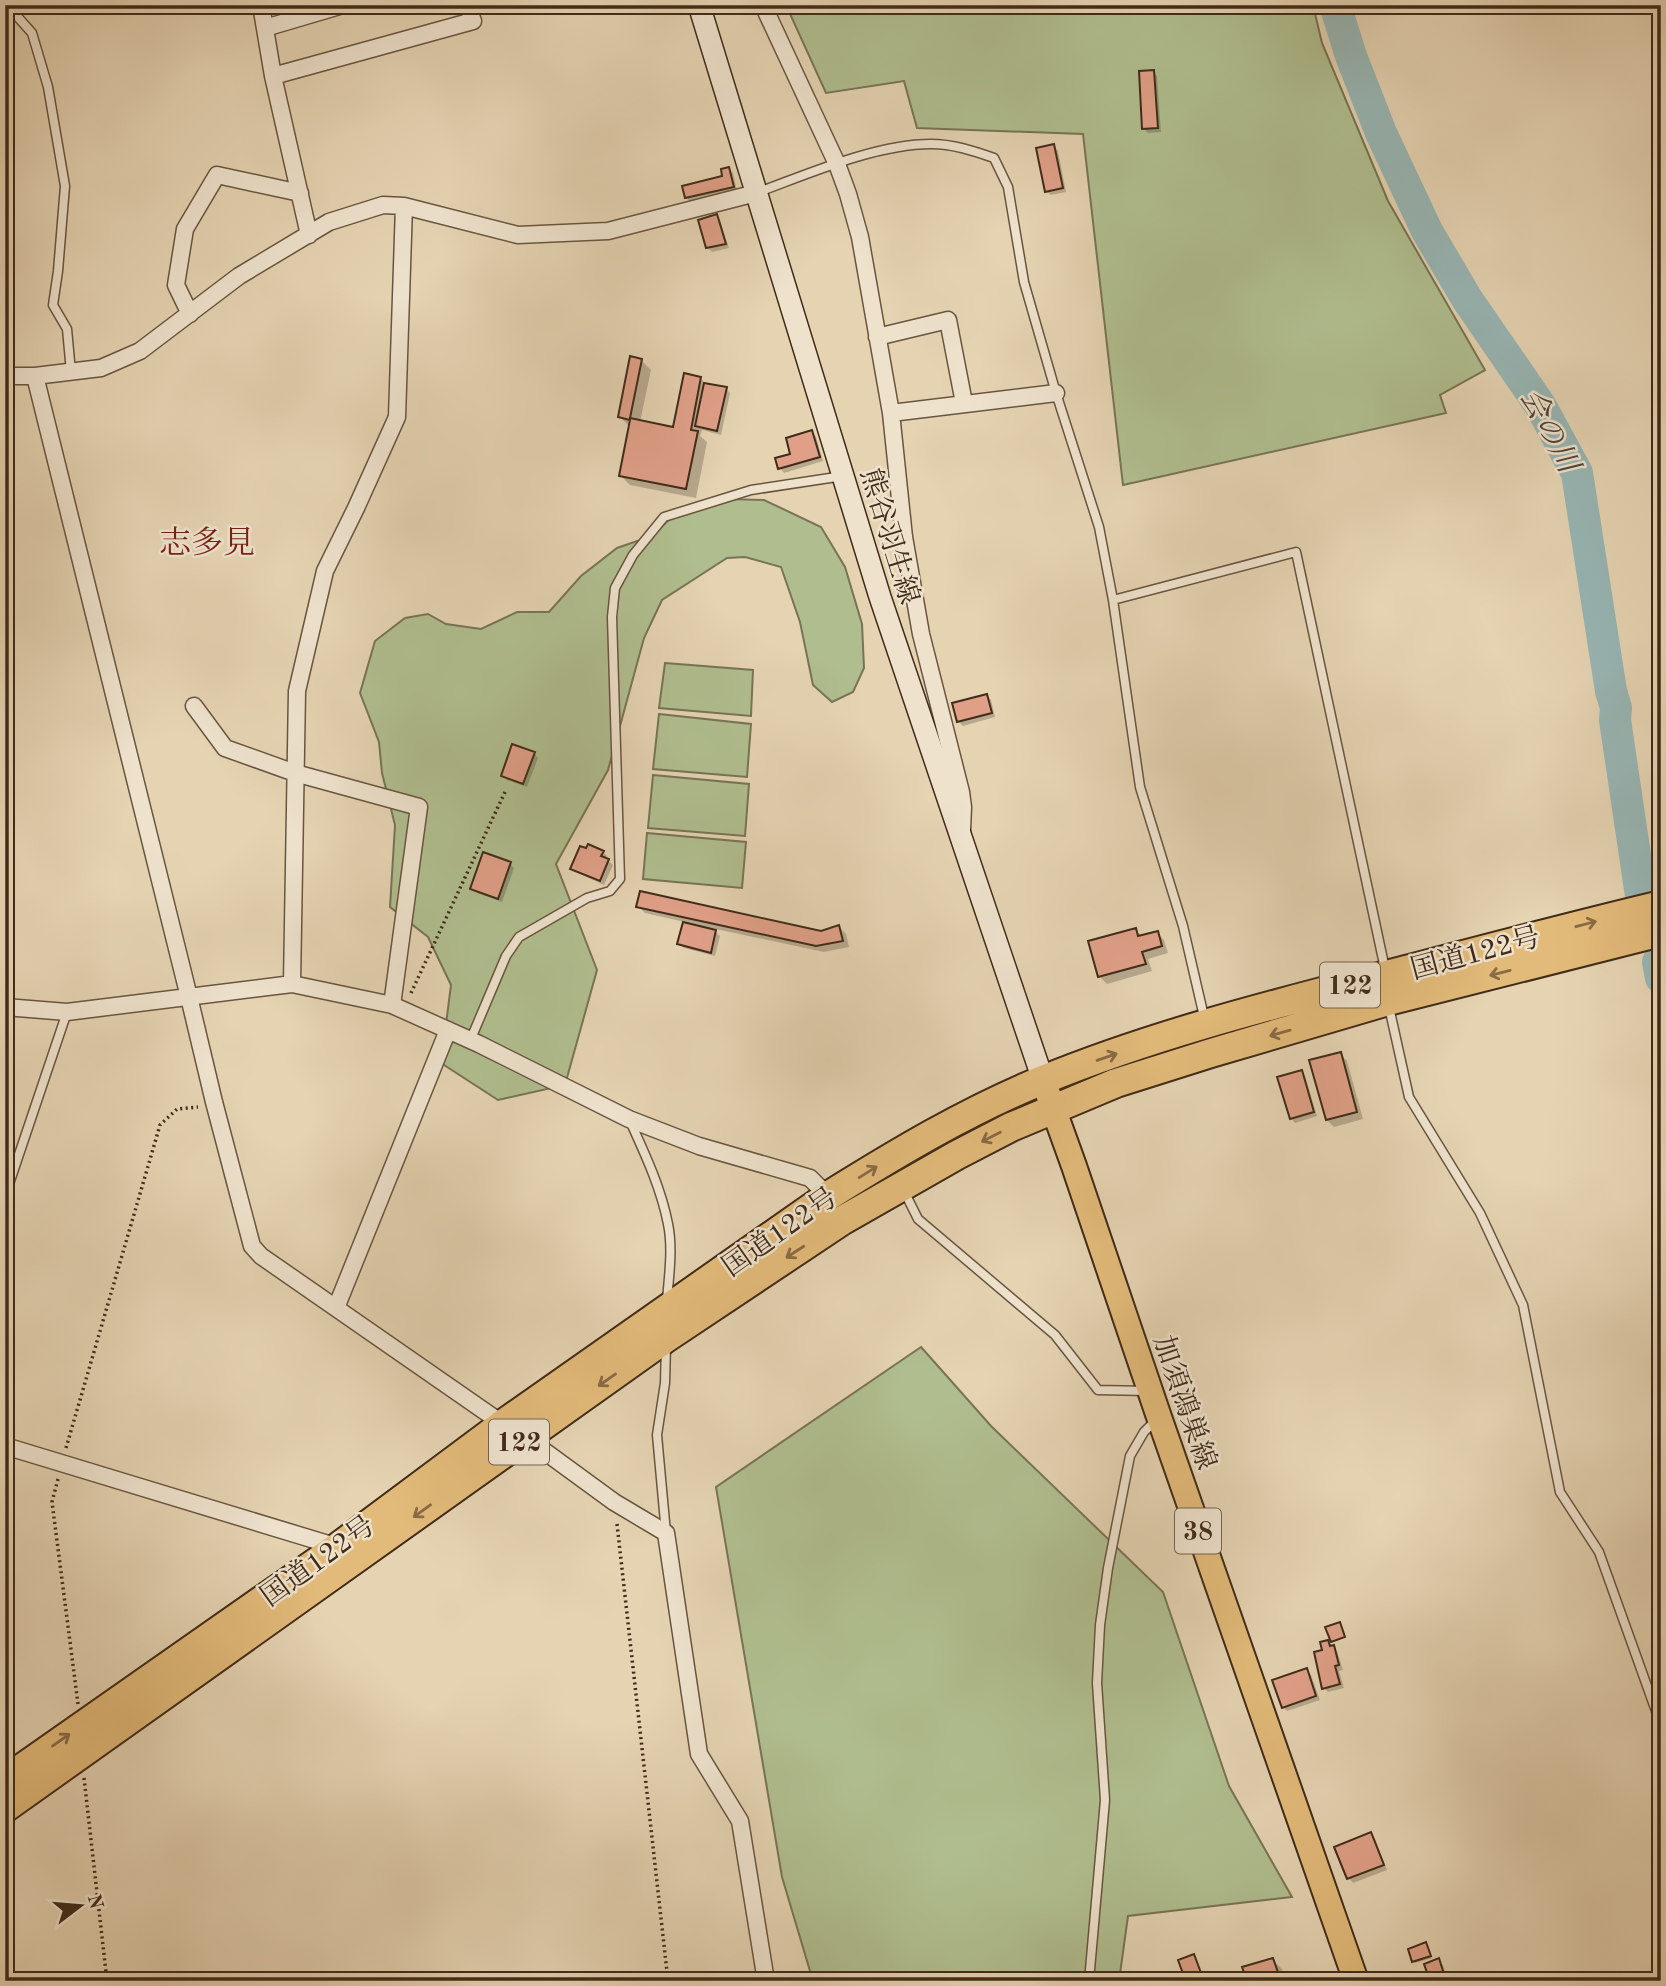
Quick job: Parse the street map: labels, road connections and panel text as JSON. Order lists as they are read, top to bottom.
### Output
{
  "streets": {
    "highway": ["国道122号", "122"],
    "main road": ["熊谷羽生線", "加須鴻巣線", "38"]
  },
  "crossings": [
    ["熊谷羽生線", "国道122号"],
    ["熊谷羽生線", "加須鴻巣線"],
    ["国道122号", "加須鴻巣線"]
  ],
  "districts": ["志多見"],
  "water": ["会の川"],
  "north": "right"
}
